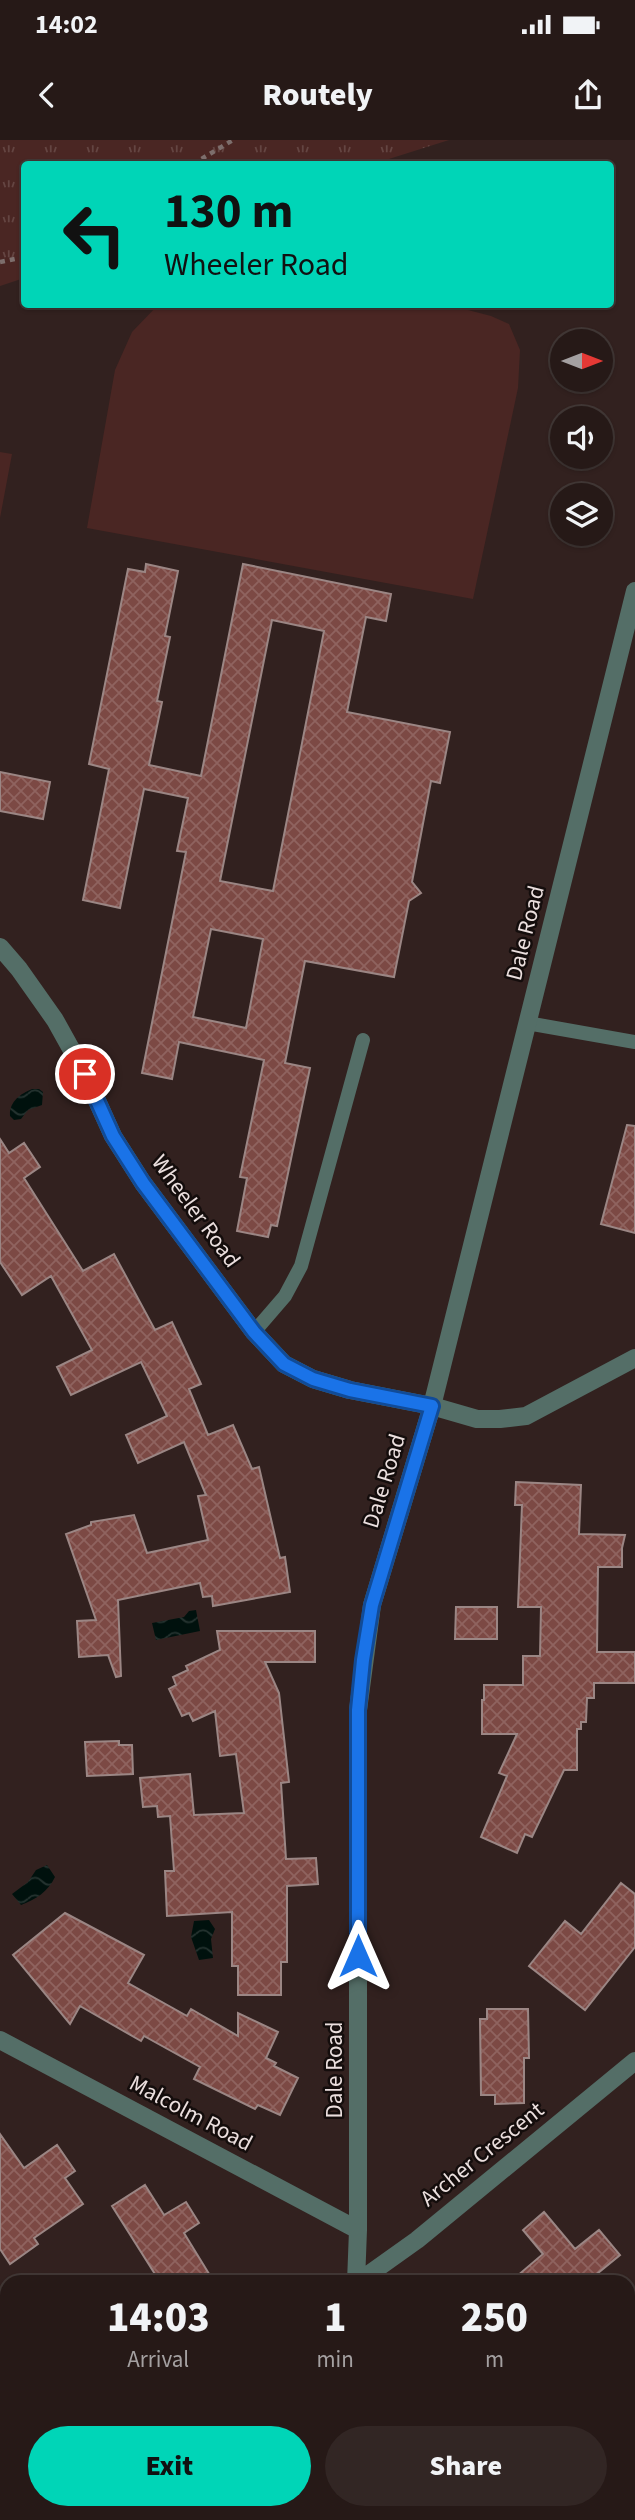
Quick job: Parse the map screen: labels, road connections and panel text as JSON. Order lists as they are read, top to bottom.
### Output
{
  "streets": {
    "street": [
      "Dale Road",
      "Wheeler Road",
      "Malcolm Road",
      "Archer Crescent"
    ]
  },
  "crossings": [
    ["Dale Road", "Wheeler Road"],
    ["Dale Road", "Malcolm Road"]
  ],
  "north": "right",
  "page": {
    "status": "14:02",
    "header": "Routely",
    "turn": ["130 m", "Wheeler Road"],
    "eta": [
      "14:03",
      "Arrival",
      "1",
      "min",
      "250",
      "m"
    ],
    "buttons": ["Exit", "Share"]
  }
}
